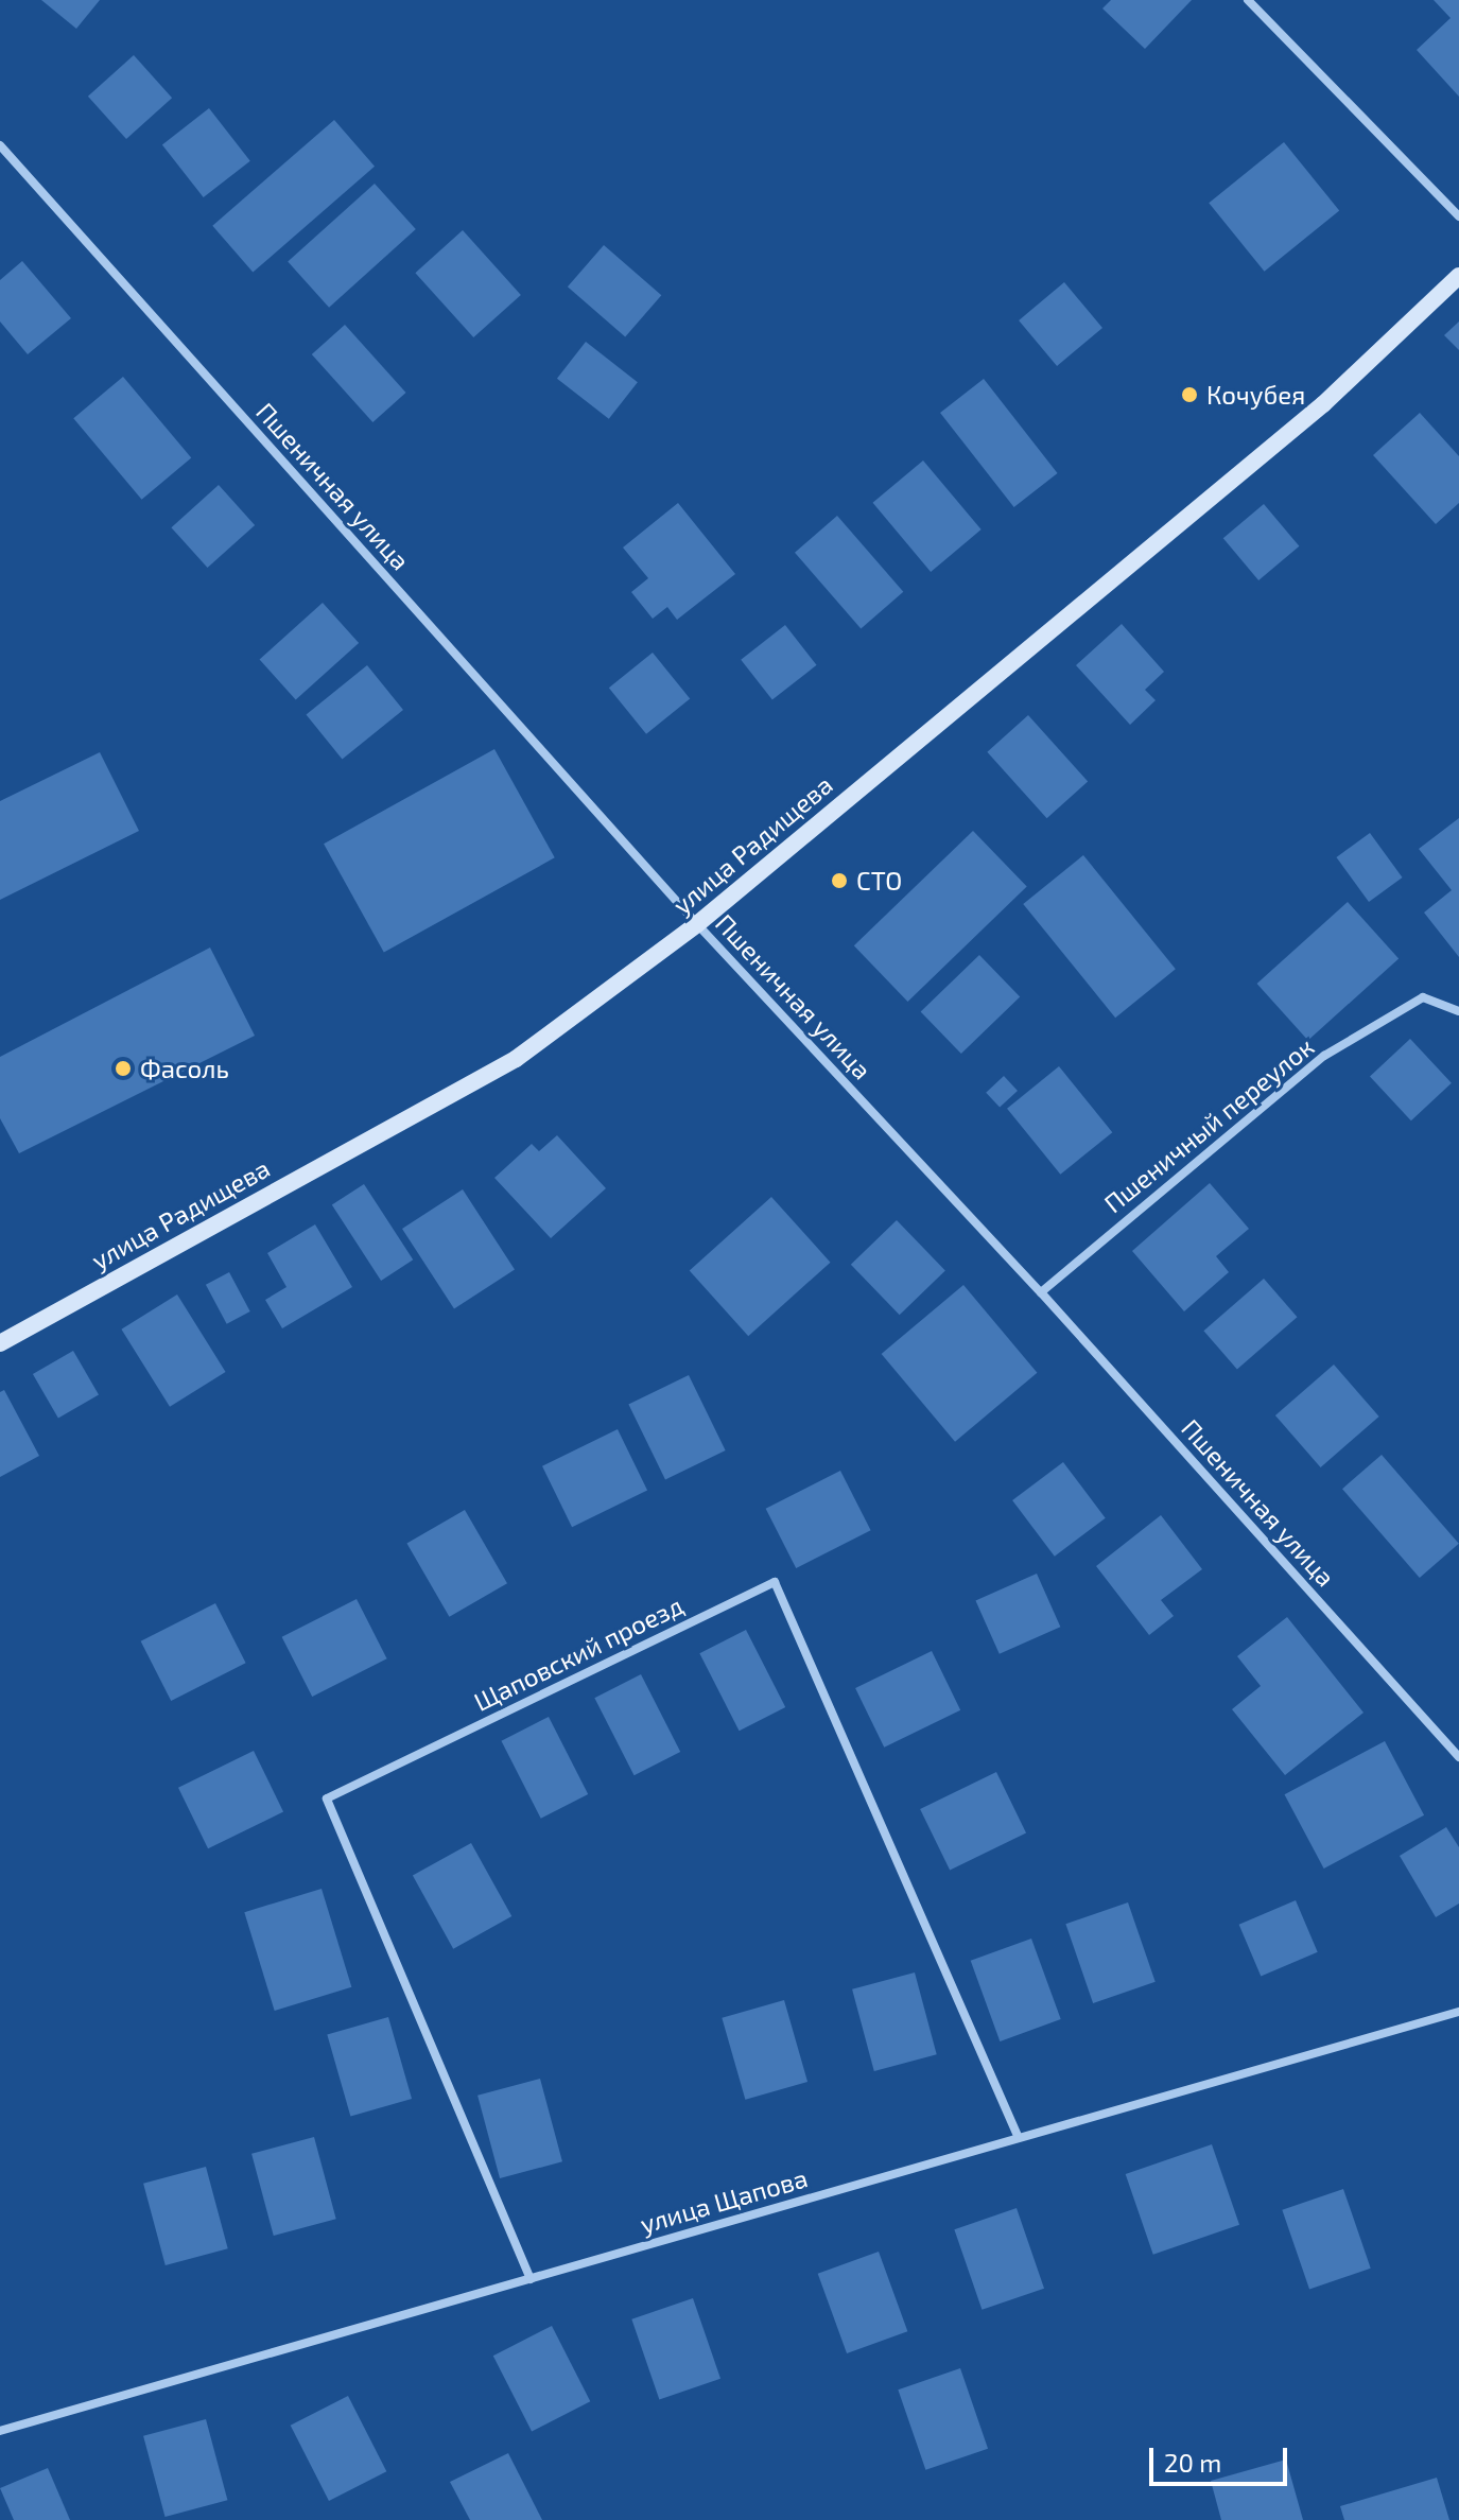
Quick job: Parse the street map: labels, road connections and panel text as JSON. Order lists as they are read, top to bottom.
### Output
{
  "streets": {
    "main road": ["улица Радищева"],
    "street": [
      "Пшеничная улица",
      "Пшеничный переулок",
      "Щаповский проезд",
      "улица Щапова"
    ]
  },
  "crossings": [
    ["Пшеничная улица", "улица Радищева"],
    ["Пшеничная улица", "Пшеничный переулок"],
    ["Щаповский проезд", "улица Щапова"]
  ],
  "places": ["Кочубея", "СТО", "Фасоль"],
  "scale_bar": "20 m"
}
